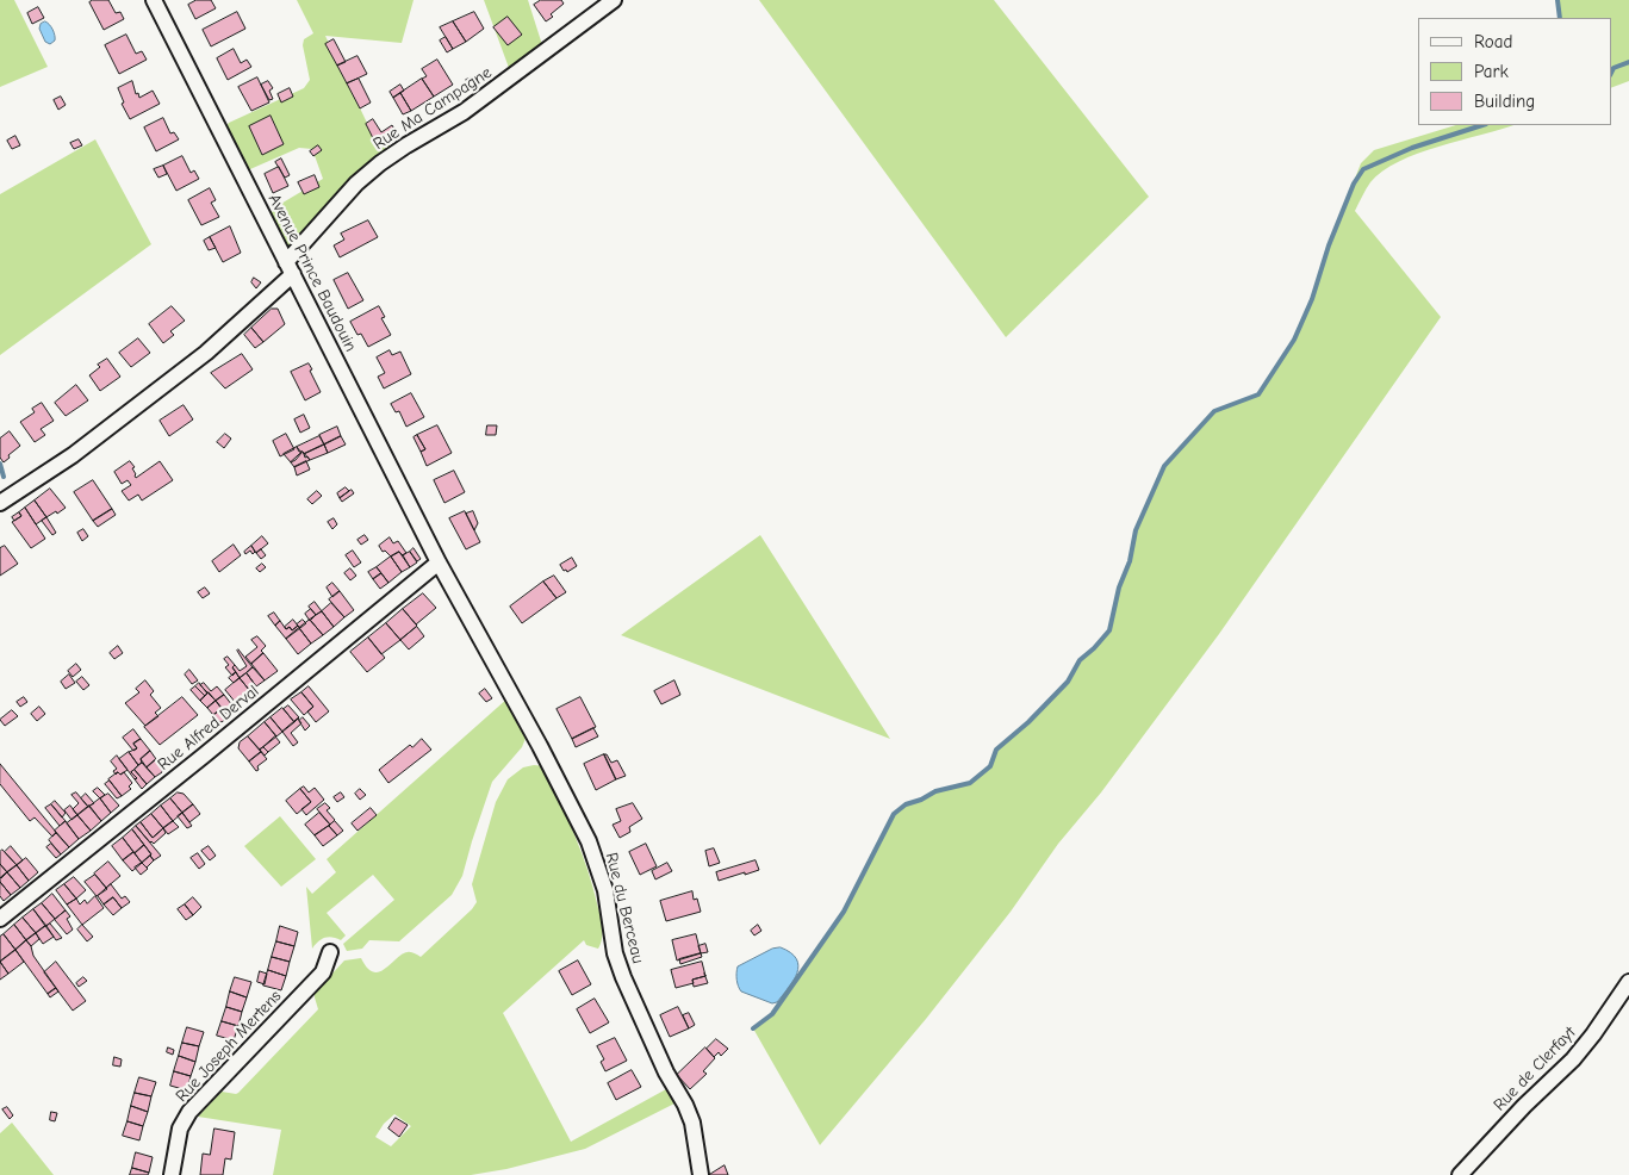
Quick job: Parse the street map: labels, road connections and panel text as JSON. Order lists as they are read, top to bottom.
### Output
{
  "streets": {
    "street": [
      "Rue Ma Campagne",
      "Avenue Prince Baudouin",
      "Rue Alfred Derval",
      "Rue du Berceau",
      "Rue Joseph Mertens",
      "Rue de Clerfayt"
    ]
  },
  "crossings": [
    ["Rue Ma Campagne", "Avenue Prince Baudouin"],
    ["Avenue Prince Baudouin", "Rue Alfred Derval"],
    ["Avenue Prince Baudouin", "Rue du Berceau"],
    ["Rue Alfred Derval", "Rue du Berceau"]
  ],
  "legend": ["Road", "Park", "Building"]
}
